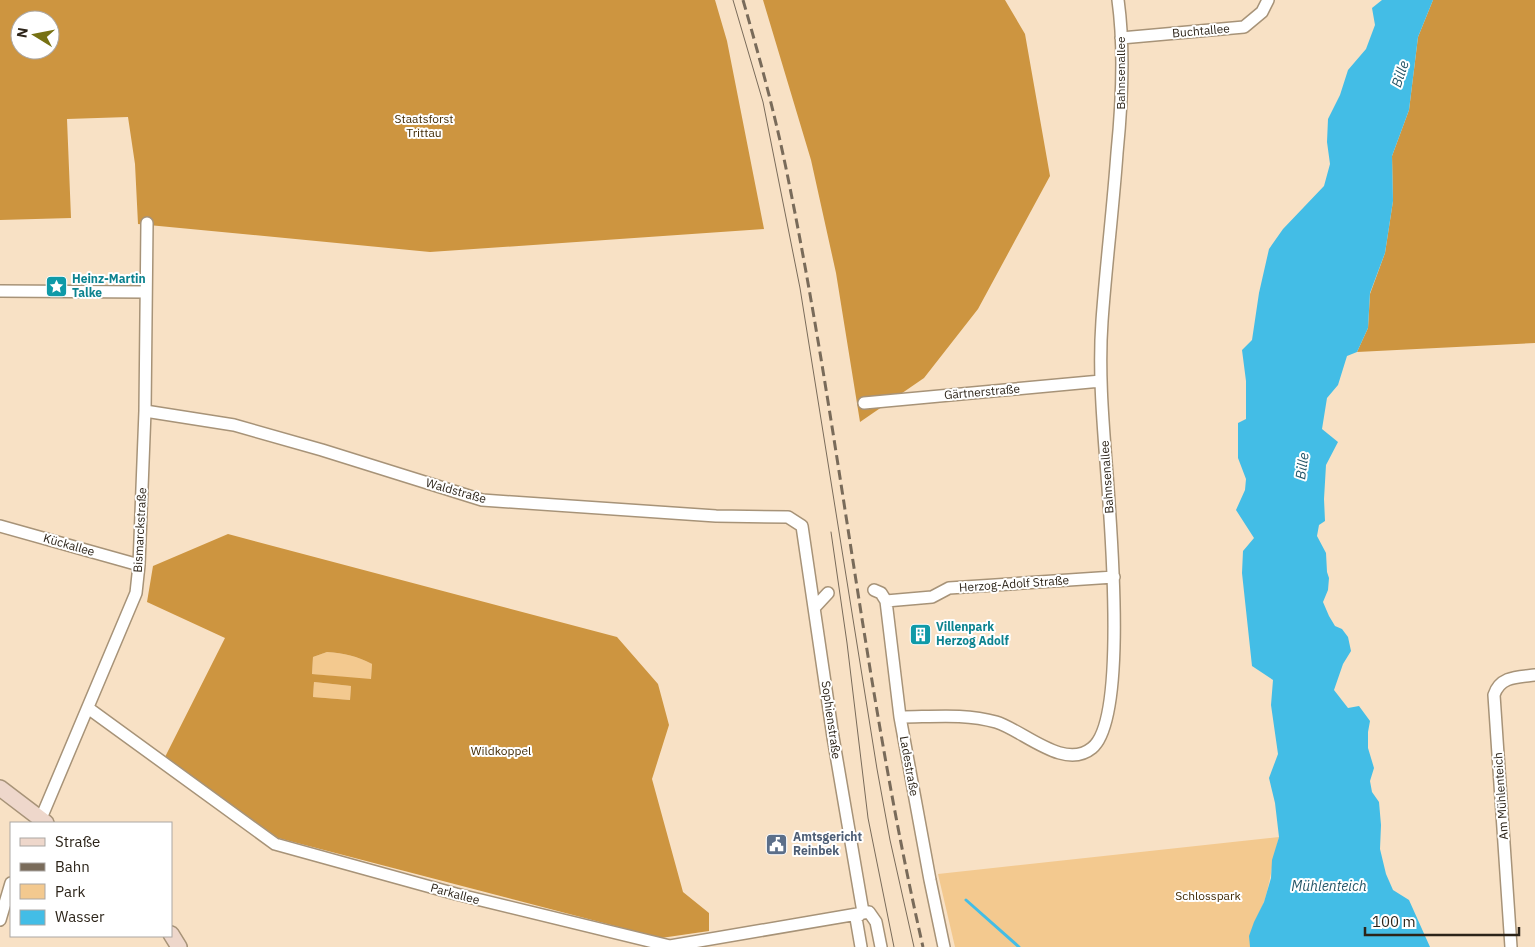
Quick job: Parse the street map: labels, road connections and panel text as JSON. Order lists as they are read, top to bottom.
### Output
{
  "streets": {
    "street": [
      "Buchtallee",
      "Bahnsenallee",
      "Gärtnerstraße",
      "Waldstraße",
      "Bismarckstraße",
      "Kückallee",
      "Herzog-Adolf Straße",
      "Sophienstraße",
      "Ladestraße",
      "Am Mühlenteich",
      "Parkallee"
    ]
  },
  "crossings": [
    ["Buchtallee", "Bahnsenallee"],
    ["Bahnsenallee", "Gärtnerstraße"],
    ["Bahnsenallee", "Herzog-Adolf Straße"],
    ["Bahnsenallee", "Ladestraße"],
    ["Waldstraße", "Bismarckstraße"],
    ["Waldstraße", "Sophienstraße"],
    ["Bismarckstraße", "Kückallee"],
    ["Bismarckstraße", "Parkallee"],
    ["Herzog-Adolf Straße", "Ladestraße"],
    ["Sophienstraße", "Parkallee"]
  ],
  "water": ["Bille", "Mühlenteich"],
  "parks": ["Staatsforst Trittau", "Wildkoppel", "Schlosspark"],
  "places": {
    "place": ["Heinz-Martin Talke"],
    "building": ["Villenpark Herzog Adolf"],
    "public building": ["Amtsgericht Reinbek"]
  },
  "legend": [
    "Straße",
    "Bahn",
    "Park",
    "Wasser"
  ],
  "scale_bar": "100 m",
  "north": "left"
}
